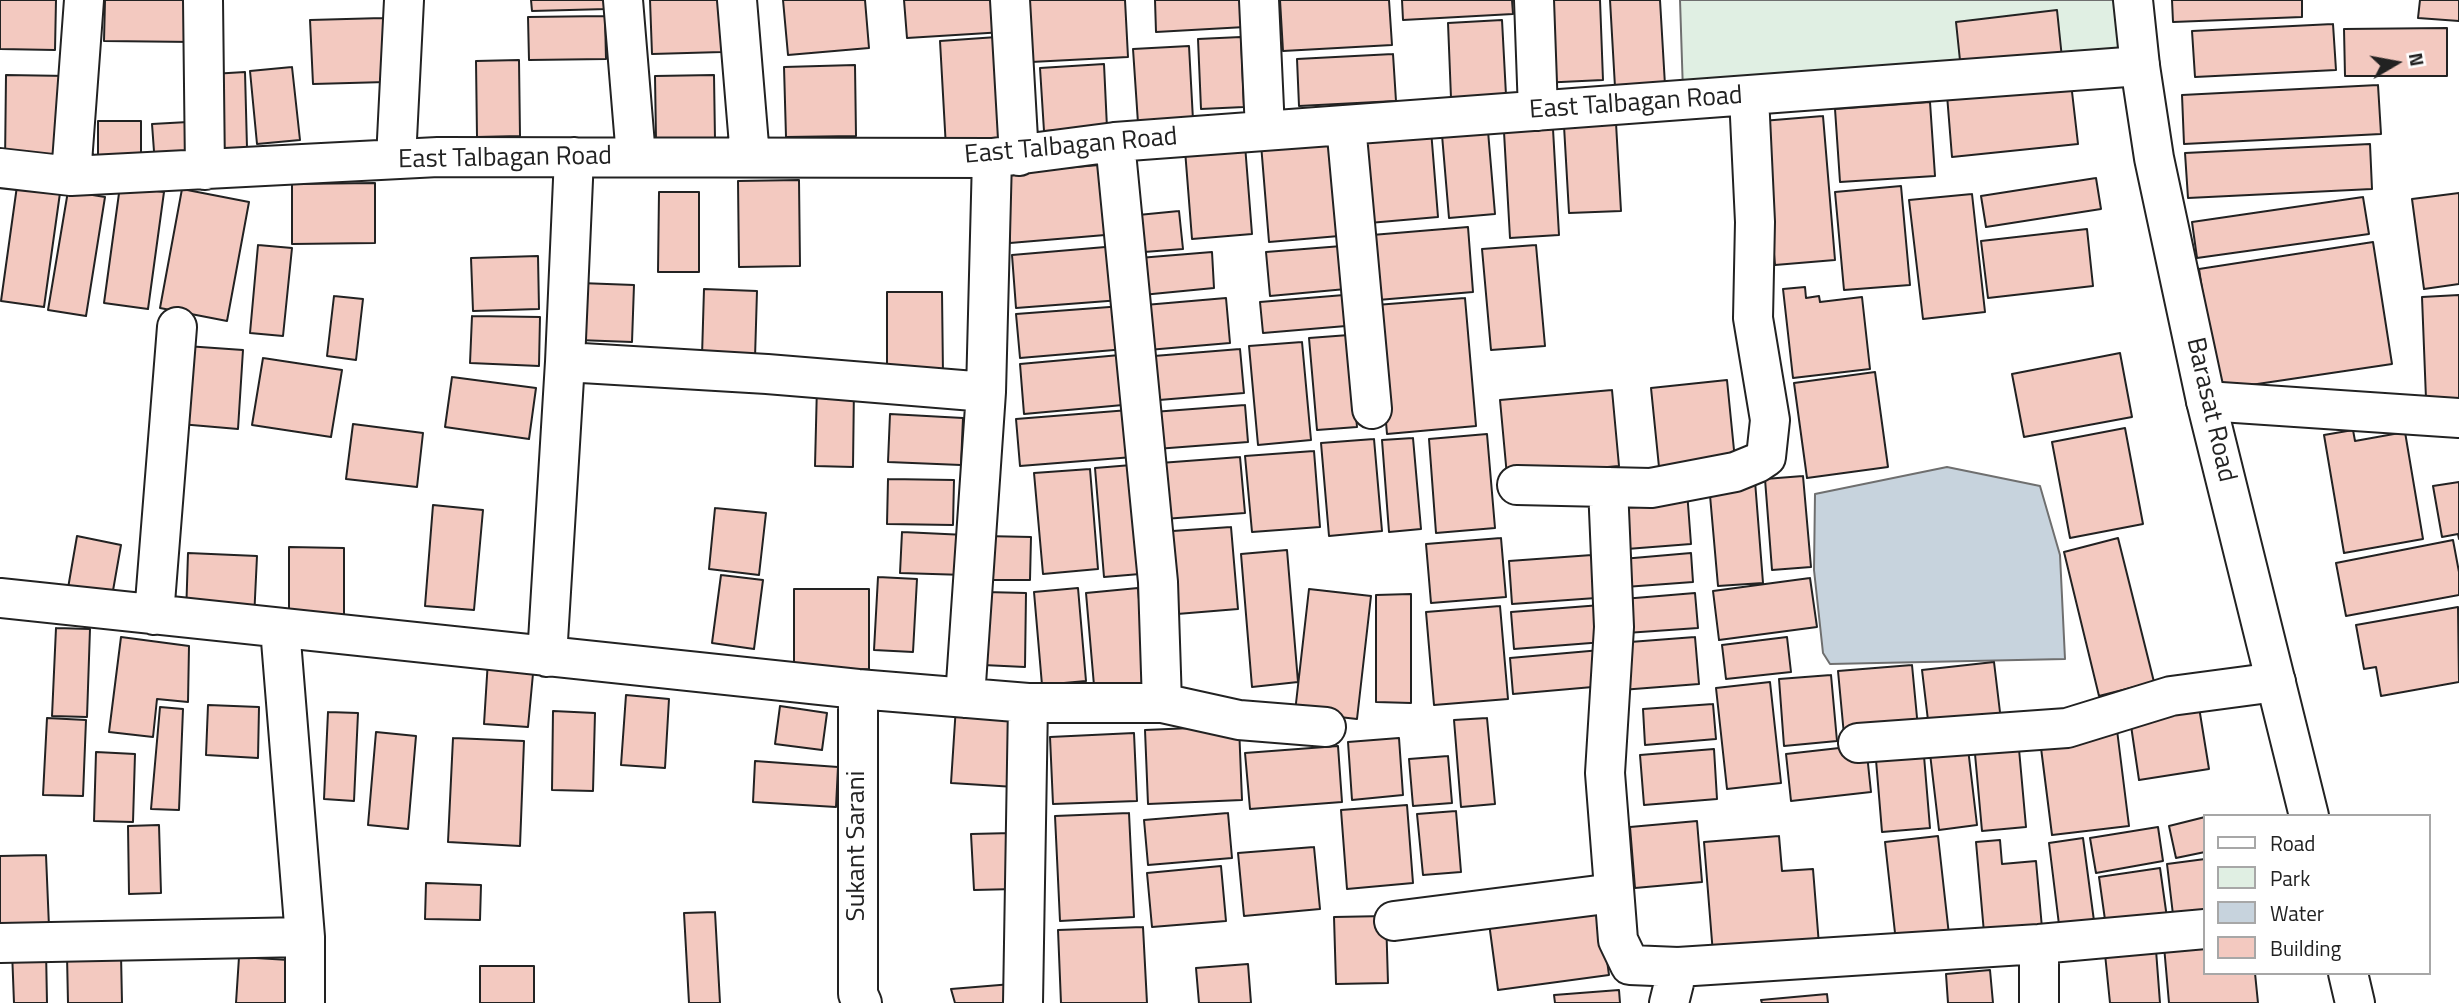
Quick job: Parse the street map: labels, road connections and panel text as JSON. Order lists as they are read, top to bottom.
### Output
{
  "streets": {
    "street": ["East Talbagan Road", "Barasat Road", "Sukant Sarani"]
  },
  "crossings": [
    ["East Talbagan Road", "Barasat Road"]
  ],
  "legend": [
    "Road",
    "Park",
    "Water",
    "Building"
  ],
  "north": "right"
}
